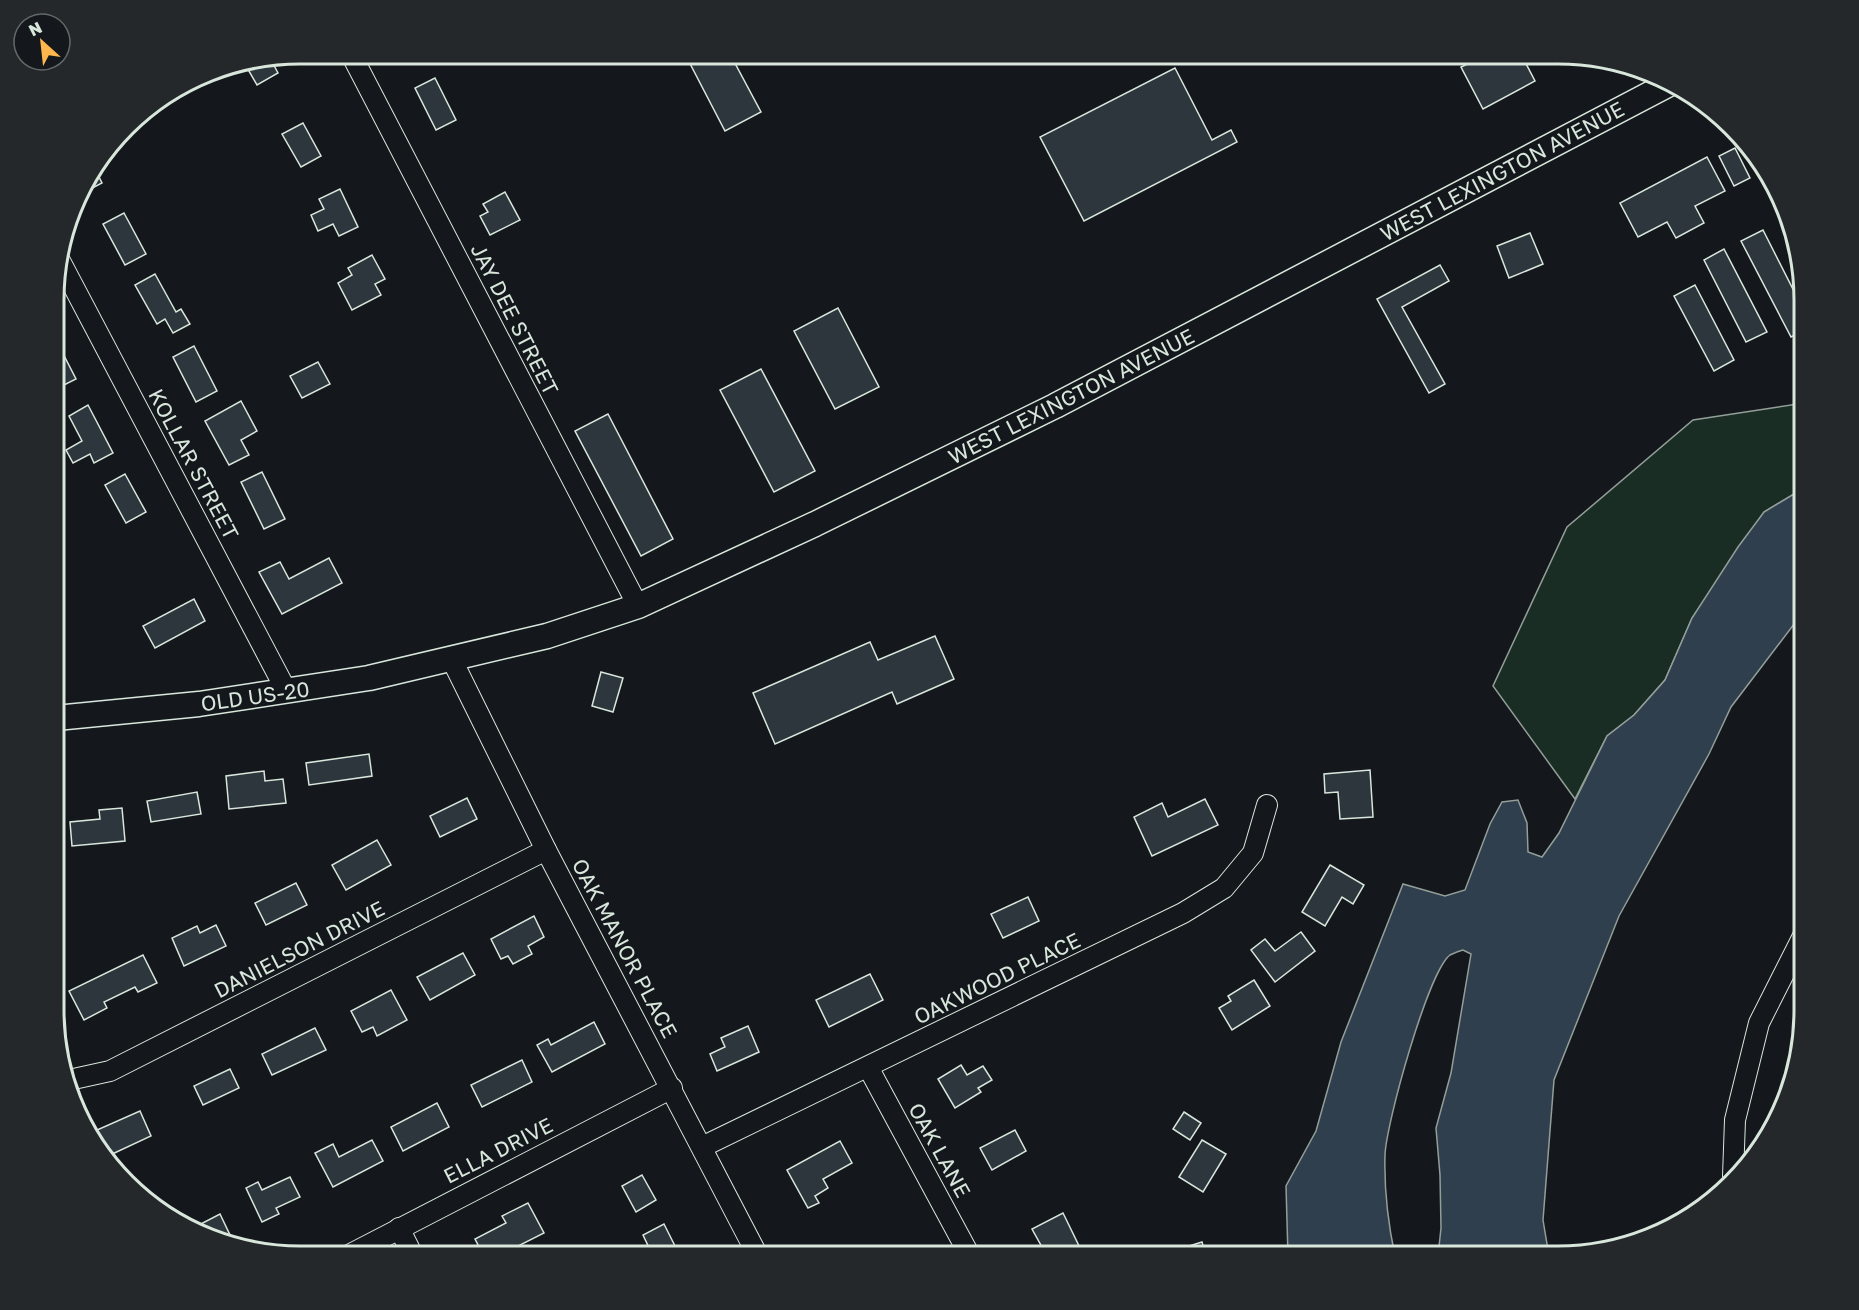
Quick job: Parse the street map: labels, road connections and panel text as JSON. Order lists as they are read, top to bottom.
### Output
{
  "streets": {
    "main road": ["WEST LEXINGTON AVENUE", "OLD US-20"],
    "street": [
      "JAY DEE STREET",
      "KOLLAR STREET",
      "OAK MANOR PLACE",
      "DANIELSON DRIVE",
      "OAKWOOD PLACE",
      "ELLA DRIVE",
      "OAK LANE"
    ]
  },
  "crossings": [
    ["WEST LEXINGTON AVENUE", "JAY DEE STREET"],
    ["WEST LEXINGTON AVENUE", "OLD US-20"],
    ["WEST LEXINGTON AVENUE", "OAK MANOR PLACE"],
    ["KOLLAR STREET", "OLD US-20"],
    ["OLD US-20", "OAK MANOR PLACE"],
    ["OAK MANOR PLACE", "DANIELSON DRIVE"],
    ["OAK MANOR PLACE", "OAKWOOD PLACE"],
    ["OAK MANOR PLACE", "ELLA DRIVE"],
    ["OAKWOOD PLACE", "OAK LANE"]
  ],
  "north": "top left"
}
